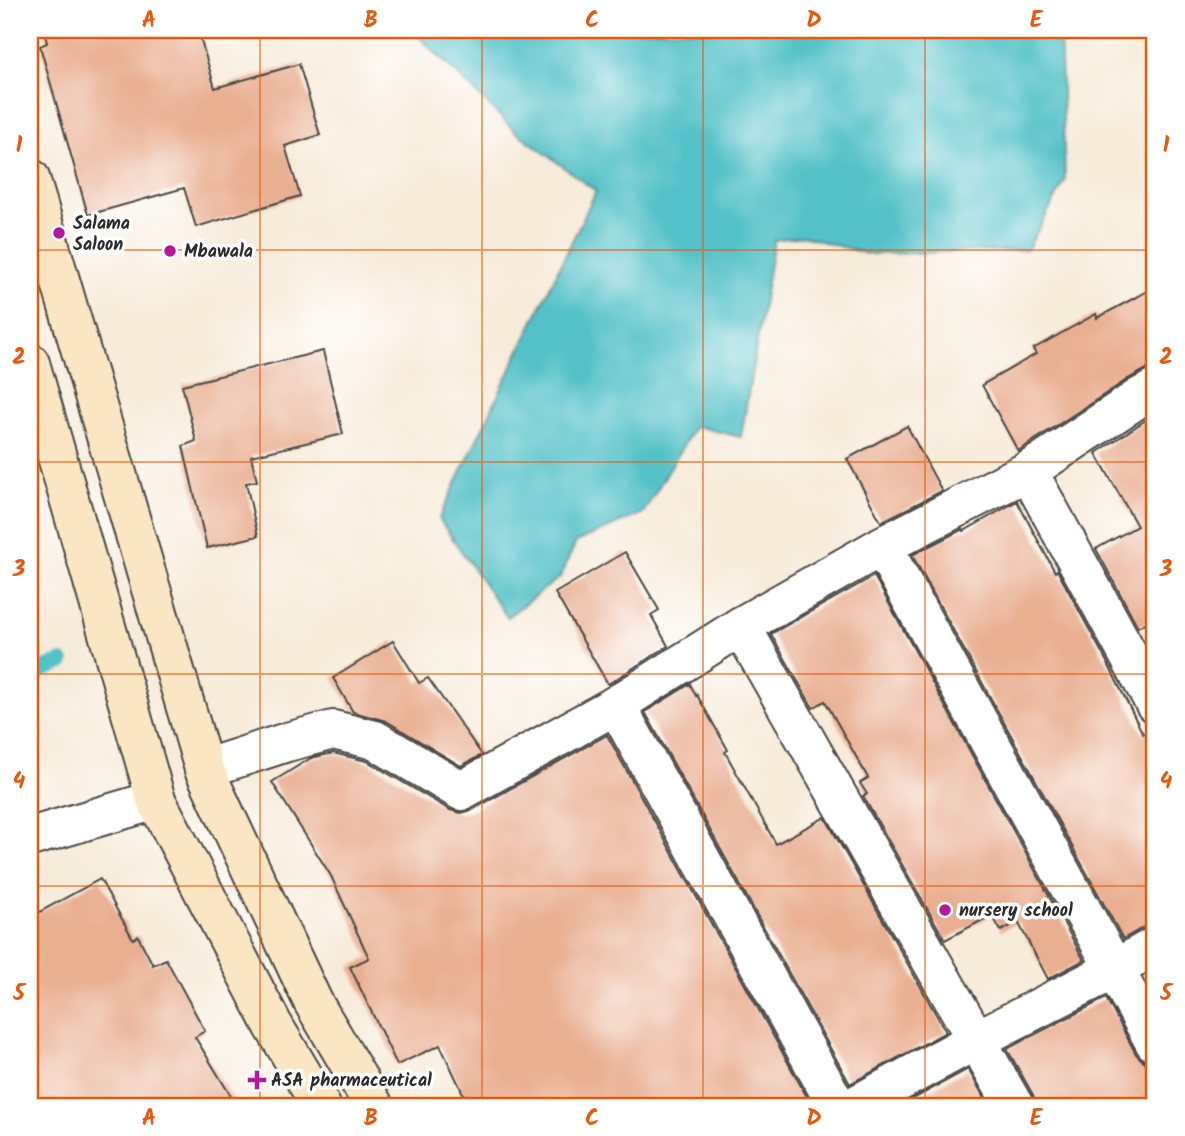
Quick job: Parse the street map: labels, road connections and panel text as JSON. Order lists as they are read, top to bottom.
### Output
{
  "places": {
    "other": ["Salama Saloon", "Mbawala", "nursery school"],
    "health": ["ASA pharmaceutical"]
  },
  "grid": {
    "columns": [
      "A",
      "B",
      "C",
      "D",
      "E"
    ],
    "rows": [
      "1",
      "2",
      "3",
      "4",
      "5"
    ]
  }
}
